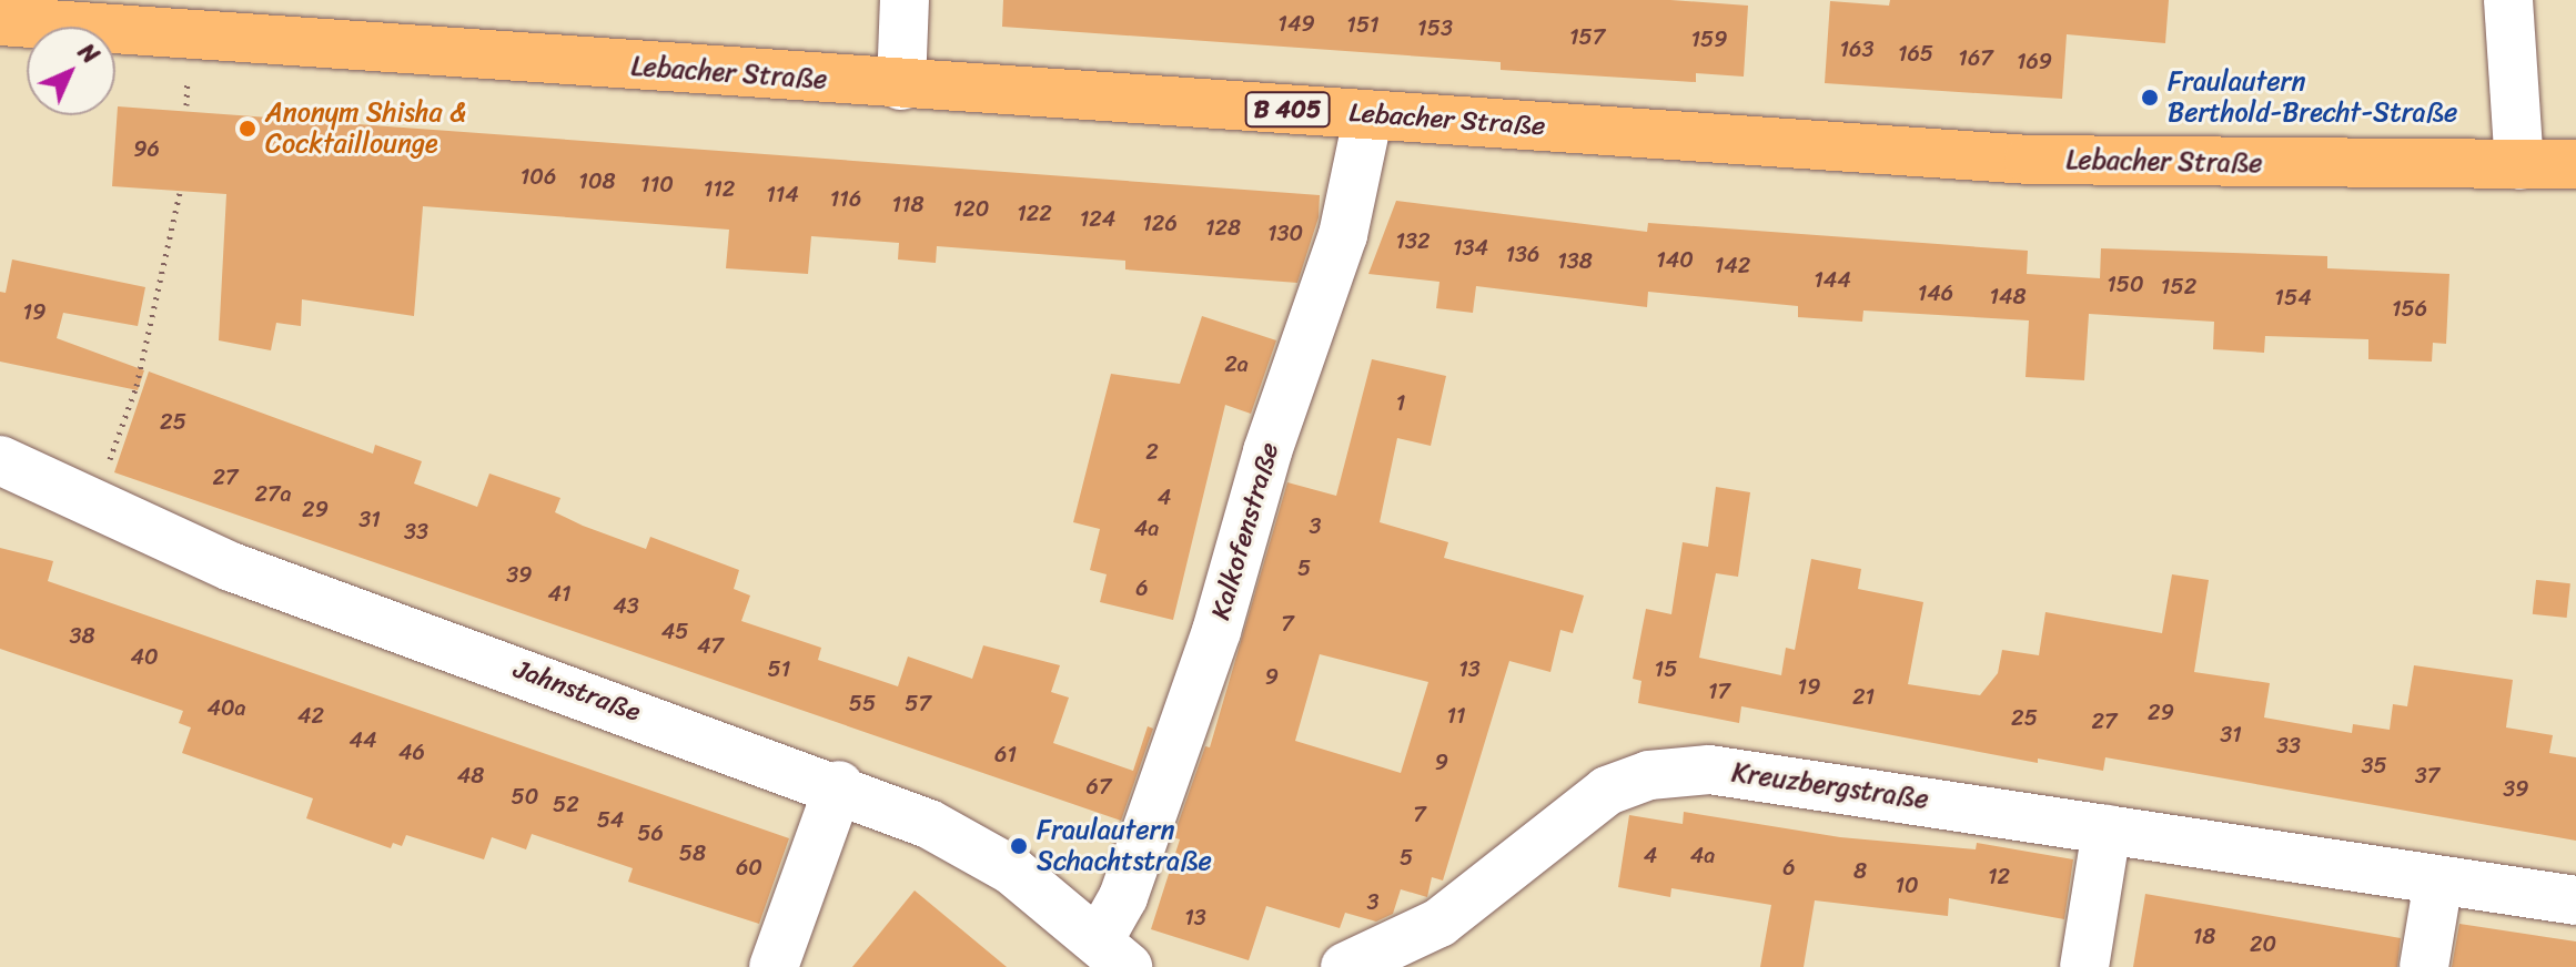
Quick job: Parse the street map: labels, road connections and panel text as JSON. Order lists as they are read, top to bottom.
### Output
{
  "streets": {
    "main road": ["Lebacher Straße", "B 405"],
    "street": ["Kalkofenstraße", "Jahnstraße", "Kreuzbergstraße"]
  },
  "crossings": [
    ["Lebacher Straße", "Kalkofenstraße"],
    ["Kalkofenstraße", "Jahnstraße"]
  ],
  "places": ["Fraulautern Berthold-Brecht-Straße", "Anonym Shisha & Cocktaillounge", "Fraulautern Schachtstraße"],
  "house_numbers": [
    "149",
    "151",
    "153",
    "157",
    "159",
    "163",
    "165",
    "167",
    "169",
    "96",
    "106",
    "108",
    "110",
    "112",
    "114",
    "116",
    "118",
    "120",
    "122",
    "124",
    "126",
    "128",
    "130",
    "132",
    "134",
    "136",
    "140",
    "138",
    "142",
    "144",
    "150",
    "152",
    "146",
    "148",
    "154",
    "156",
    "19",
    "2a",
    "1",
    "25",
    "2",
    "27",
    "27a",
    "4",
    "29",
    "31",
    "3",
    "4a",
    "33",
    "5",
    "39",
    "6",
    "41",
    "43",
    "7",
    "45",
    "38",
    "47",
    "40",
    "51",
    "13",
    "15",
    "9",
    "19",
    "17",
    "21",
    "55",
    "57",
    "40a",
    "29",
    "42",
    "11",
    "25",
    "27",
    "31",
    "44",
    "33",
    "46",
    "61",
    "9",
    "35",
    "48",
    "37",
    "67",
    "39",
    "50",
    "52",
    "7",
    "54",
    "56",
    "58",
    "4",
    "4a",
    "5",
    "60",
    "6",
    "8",
    "12",
    "10",
    "3",
    "13",
    "18",
    "20"
  ],
  "north": "top right"
}
